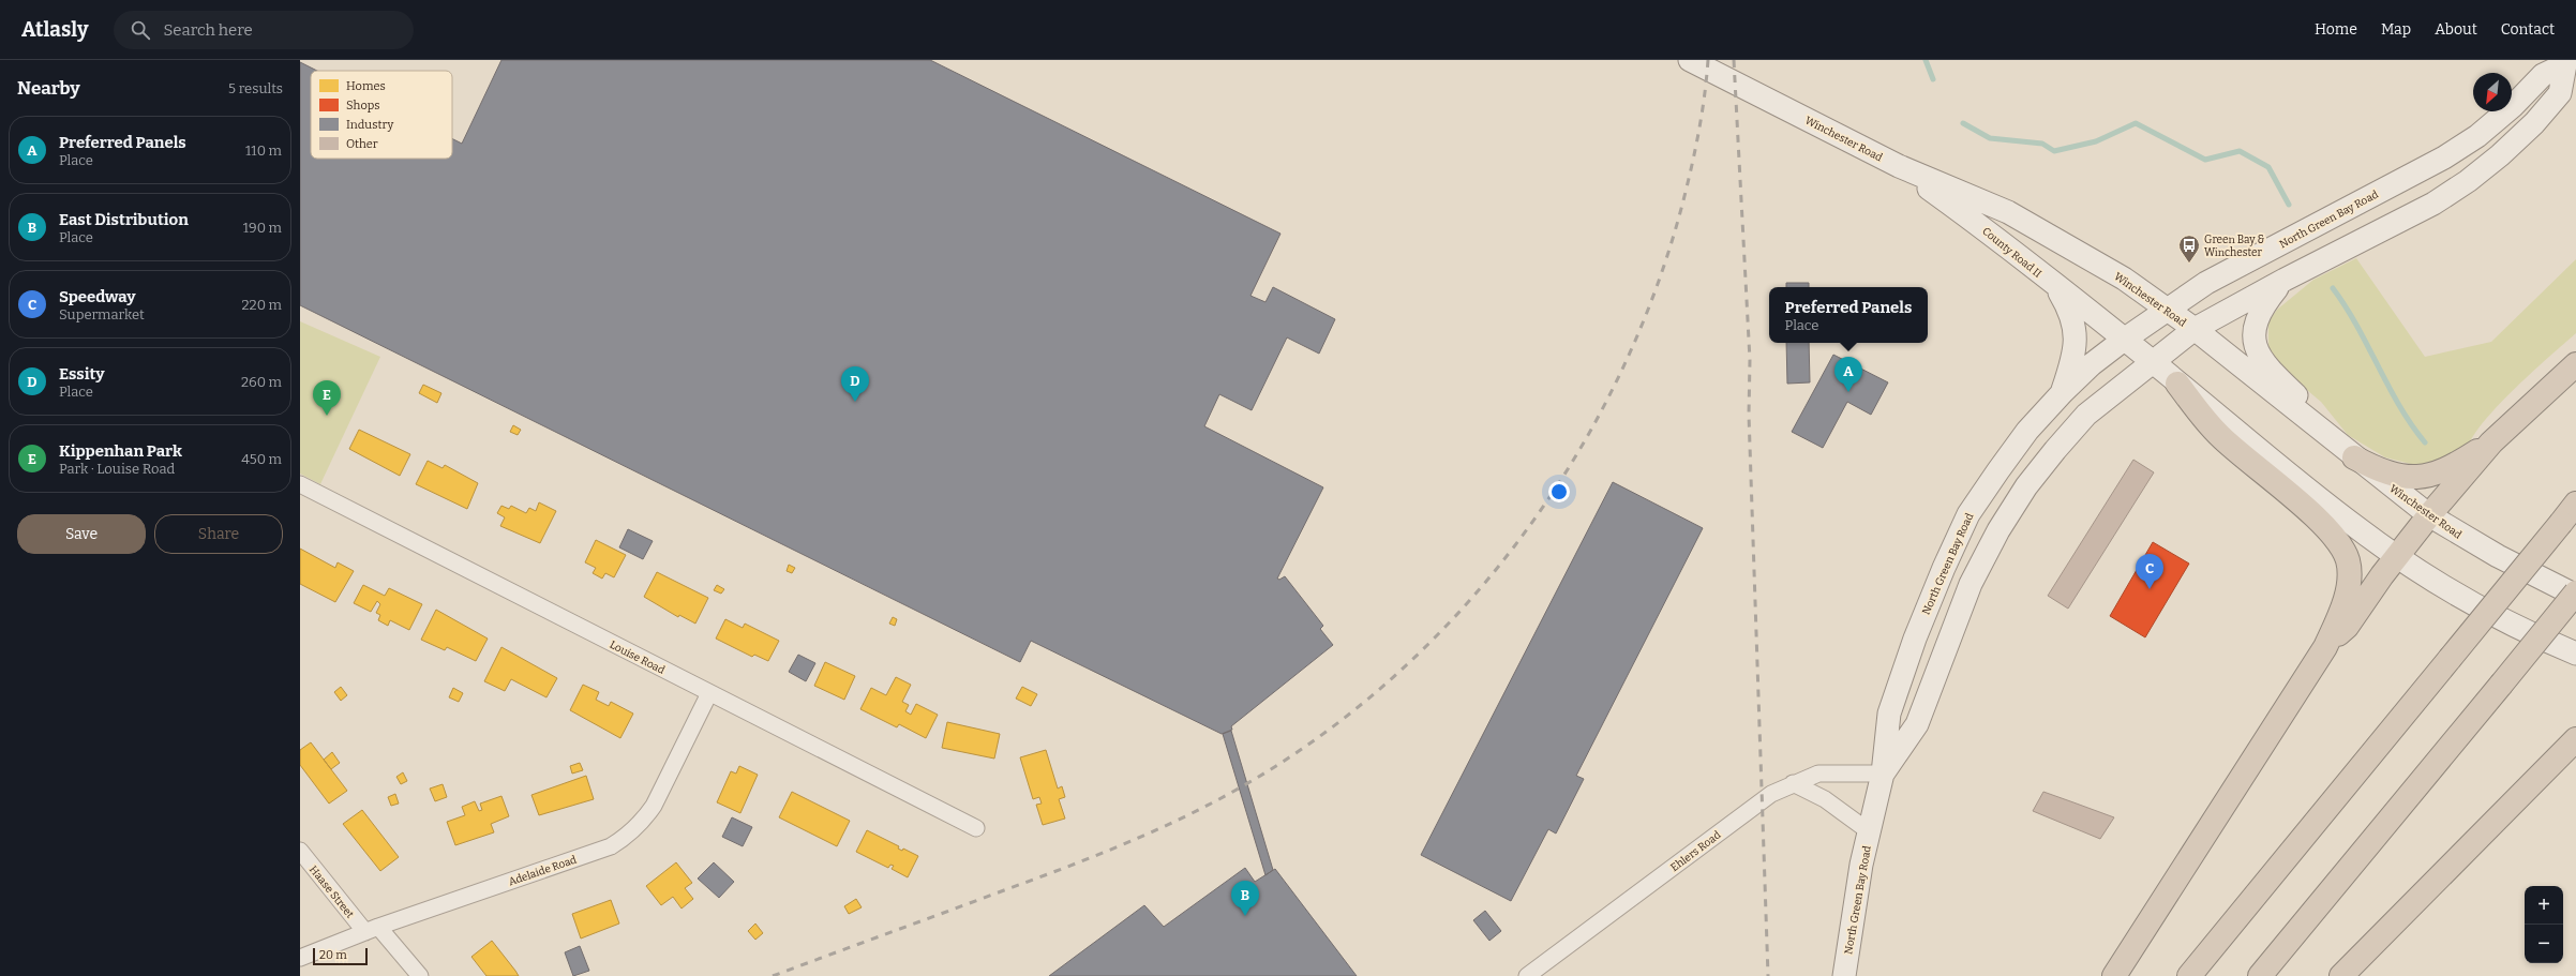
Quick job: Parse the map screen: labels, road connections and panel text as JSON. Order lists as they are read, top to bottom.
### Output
{
  "streets": {
    "main road": ["Winchester Road", "North Green Bay Road", "County Road II"],
    "street": [
      "Louise Road",
      "Ehlers Road",
      "Adelaide Road",
      "Haase Street"
    ]
  },
  "crossings": [
    ["Winchester Road", "North Green Bay Road"],
    ["Winchester Road", "County Road II"],
    ["North Green Bay Road", "County Road II"],
    ["North Green Bay Road", "Ehlers Road"],
    ["Louise Road", "Adelaide Road"],
    ["Adelaide Road", "Haase Street"]
  ],
  "places": {
    "bus stop": ["Green Bay & Winchester"]
  },
  "legend": [
    "Homes",
    "Shops",
    "Industry",
    "Other"
  ],
  "scale_bar": "20 m",
  "north": "bottom left",
  "page": {
    "header": "Atlasly",
    "search": "Search here",
    "nav": [
      "Home",
      "Map",
      "About",
      "Contact"
    ],
    "heading": ["Nearby", "5 results"],
    "list": [
      {
        "mark": "A",
        "name": "Preferred Panels",
        "note": "Place",
        "value": "110 m"
      },
      {
        "mark": "B",
        "name": "East Distribution",
        "note": "Place",
        "value": "190 m"
      },
      {
        "mark": "C",
        "name": "Speedway",
        "note": "Supermarket",
        "value": "220 m"
      },
      {
        "mark": "D",
        "name": "Essity",
        "note": "Place",
        "value": "260 m"
      },
      {
        "mark": "E",
        "name": "Kippenhan Park",
        "note": "Park · Louise Road",
        "value": "450 m"
      }
    ],
    "popup": ["Preferred Panels", "Place"],
    "pins": [
      "A",
      "D",
      "E",
      "C",
      "B"
    ],
    "buttons": ["Save", "Share"],
    "map_buttons": ["+", "−"],
    "scale": "20 m"
  }
}
